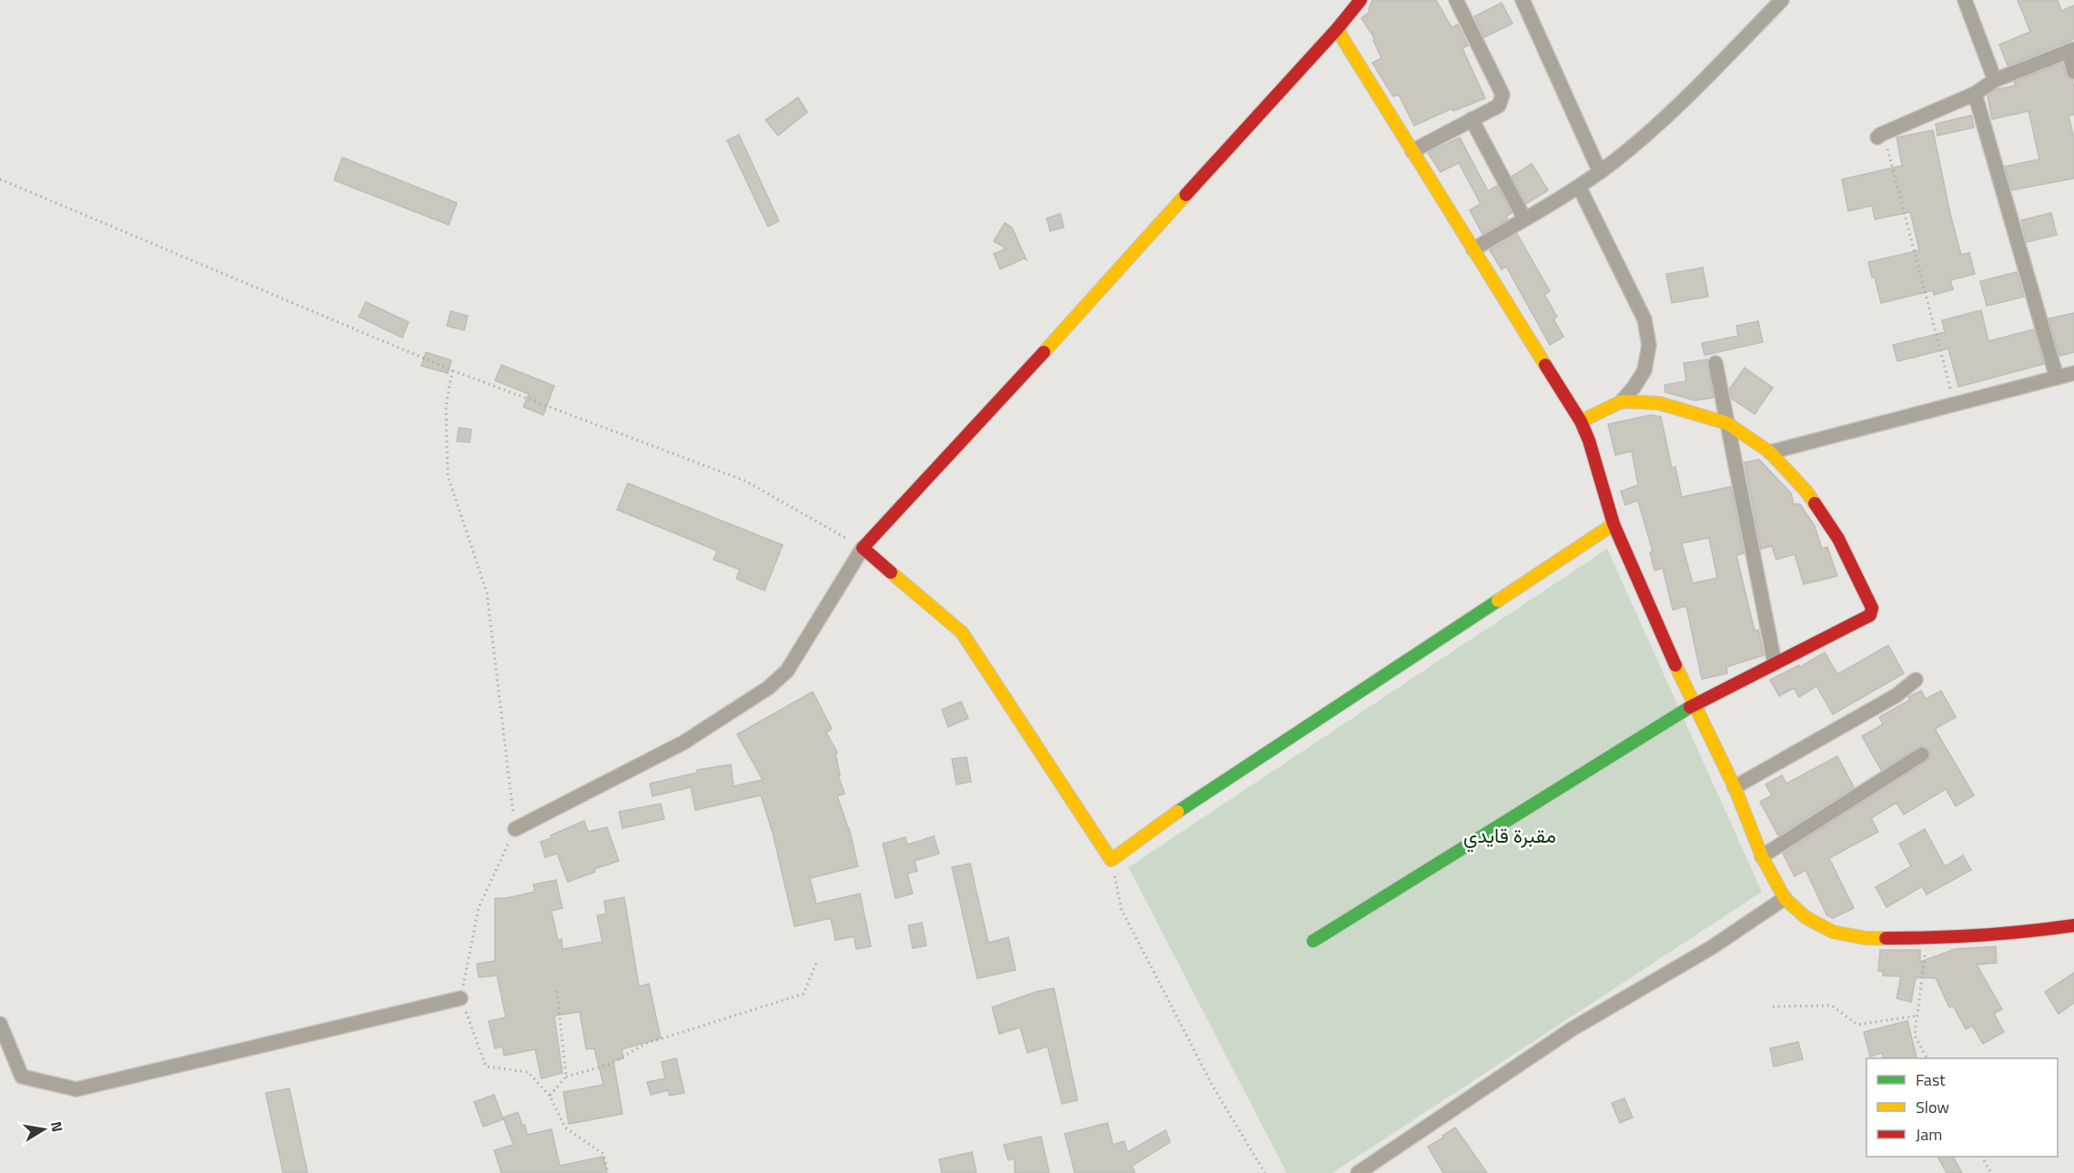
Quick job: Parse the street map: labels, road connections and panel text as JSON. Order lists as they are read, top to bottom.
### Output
{
  "parks": ["مقبرة قايدي"],
  "legend": ["Fast", "Slow", "Jam"],
  "north": "right"
}
